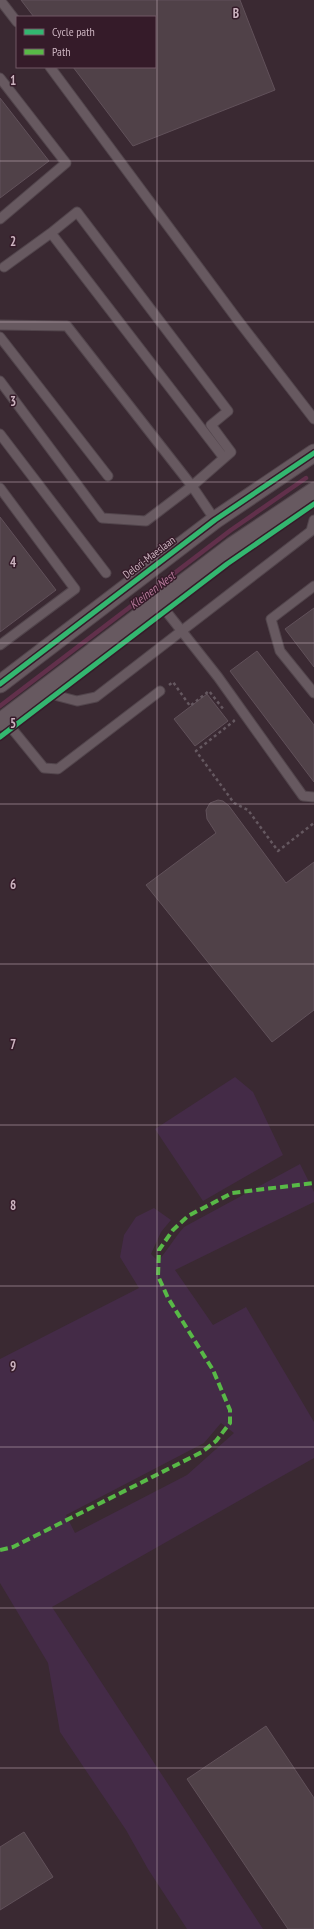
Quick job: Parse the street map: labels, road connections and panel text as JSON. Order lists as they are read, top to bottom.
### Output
{
  "streets": {
    "street": ["Delori-Maeslaan"]
  },
  "water": ["Kleinen Nest"],
  "legend": ["Cycle path", "Path"],
  "grid": {
    "columns": ["B"],
    "rows": [
      "1",
      "2",
      "3",
      "4",
      "5",
      "6",
      "7",
      "8",
      "9"
    ]
  }
}
